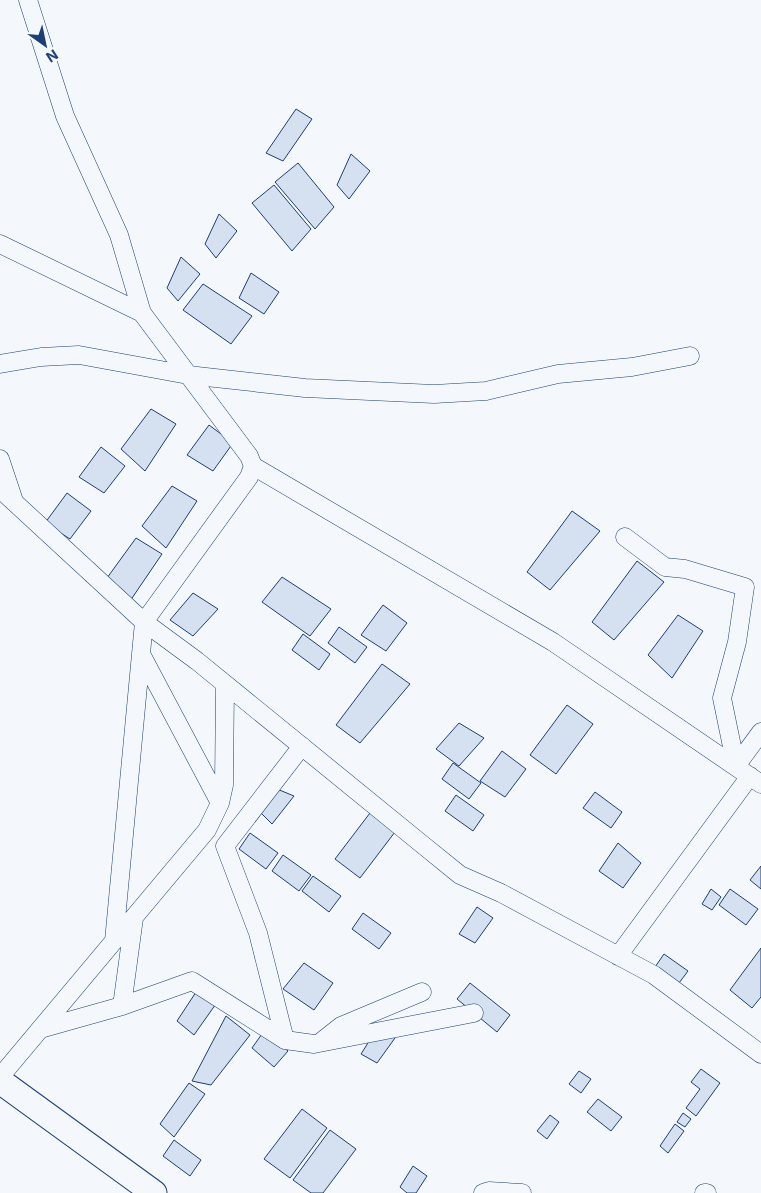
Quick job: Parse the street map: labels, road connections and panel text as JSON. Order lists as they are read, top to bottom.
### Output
{
  "north": "bottom right"
}
